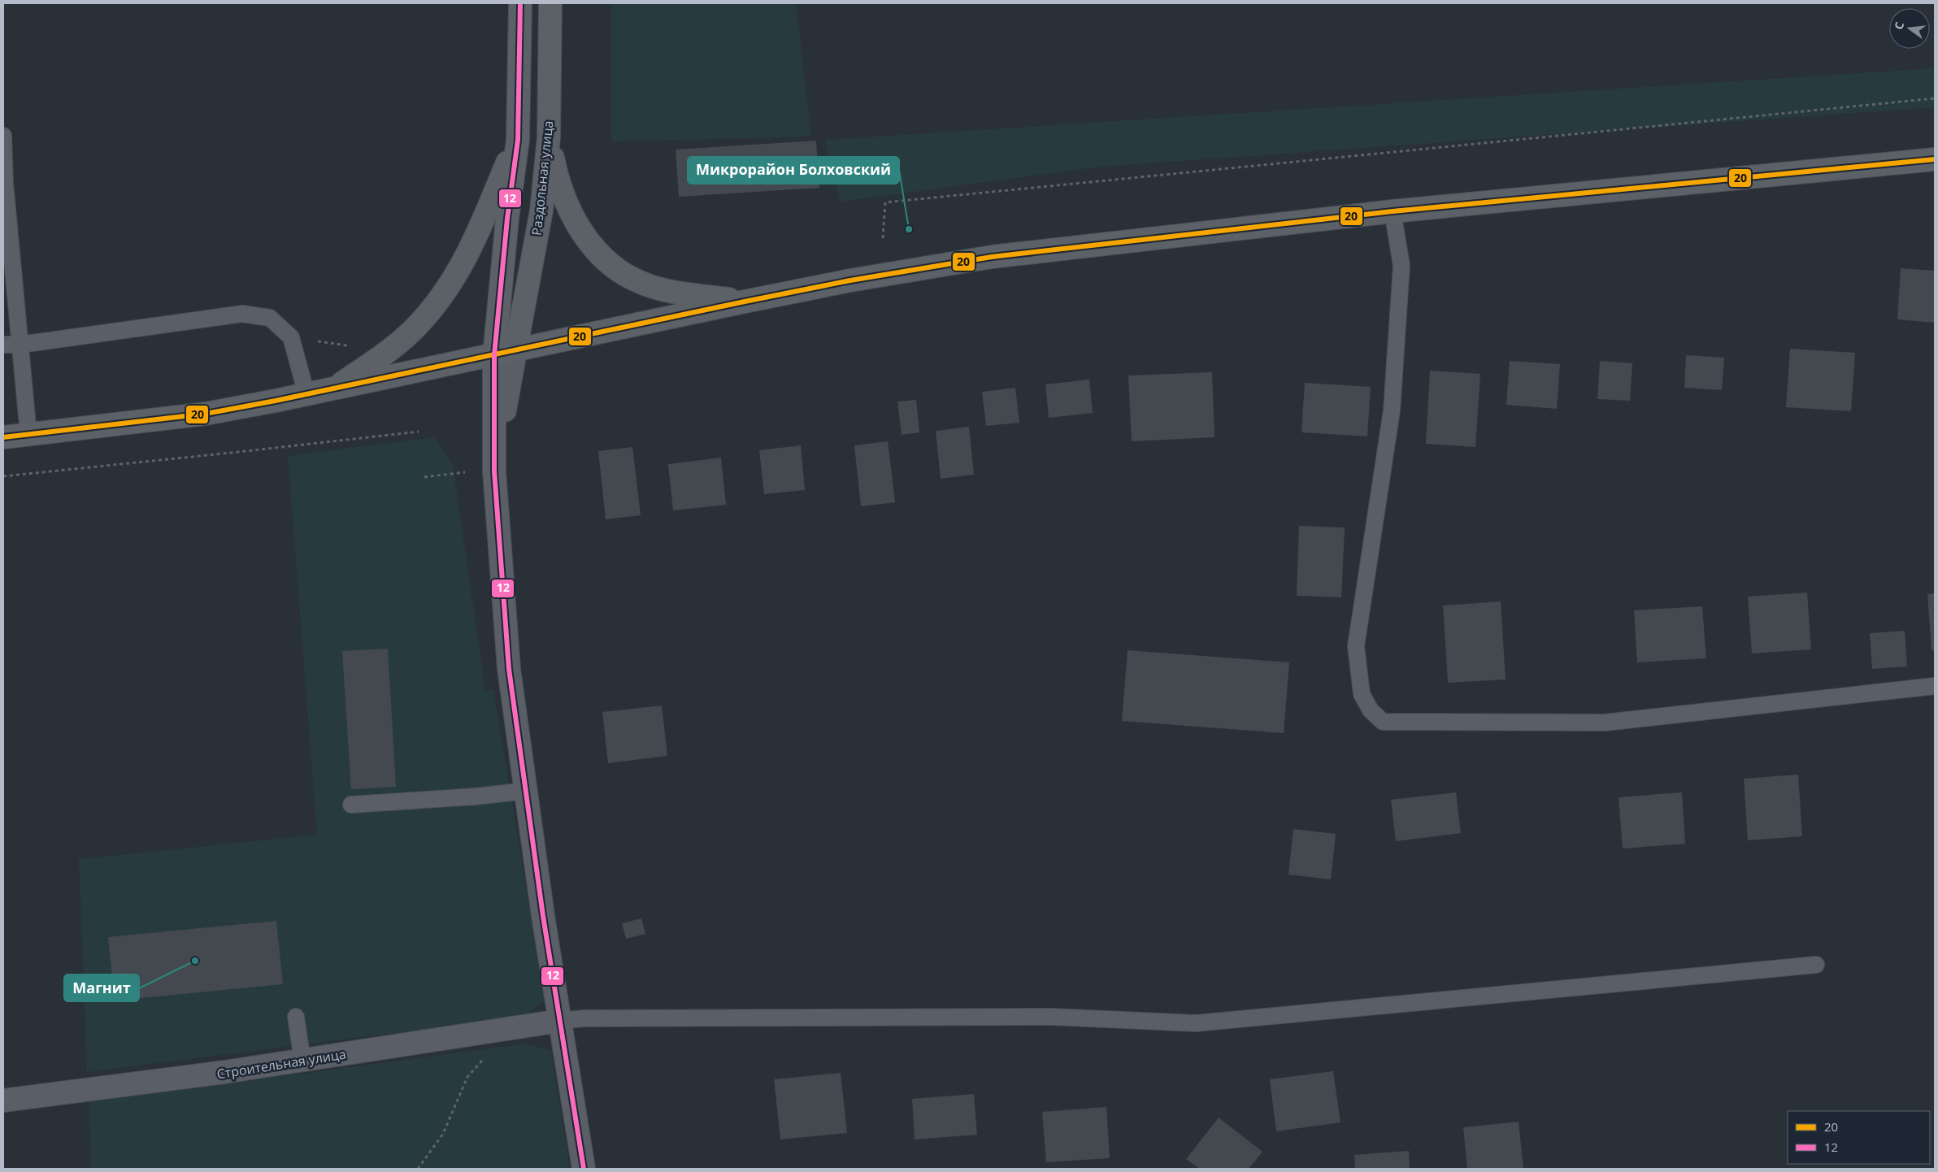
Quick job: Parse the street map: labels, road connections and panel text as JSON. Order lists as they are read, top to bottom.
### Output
{
  "streets": {
    "main road": ["Раздольная улица"],
    "street": ["Строительная улица"]
  },
  "places": ["Микрорайон Болховский", "Магнит"],
  "lines": ["transit line 12", "transit line 20"],
  "legend": ["20", "12"],
  "north": "left"
}
